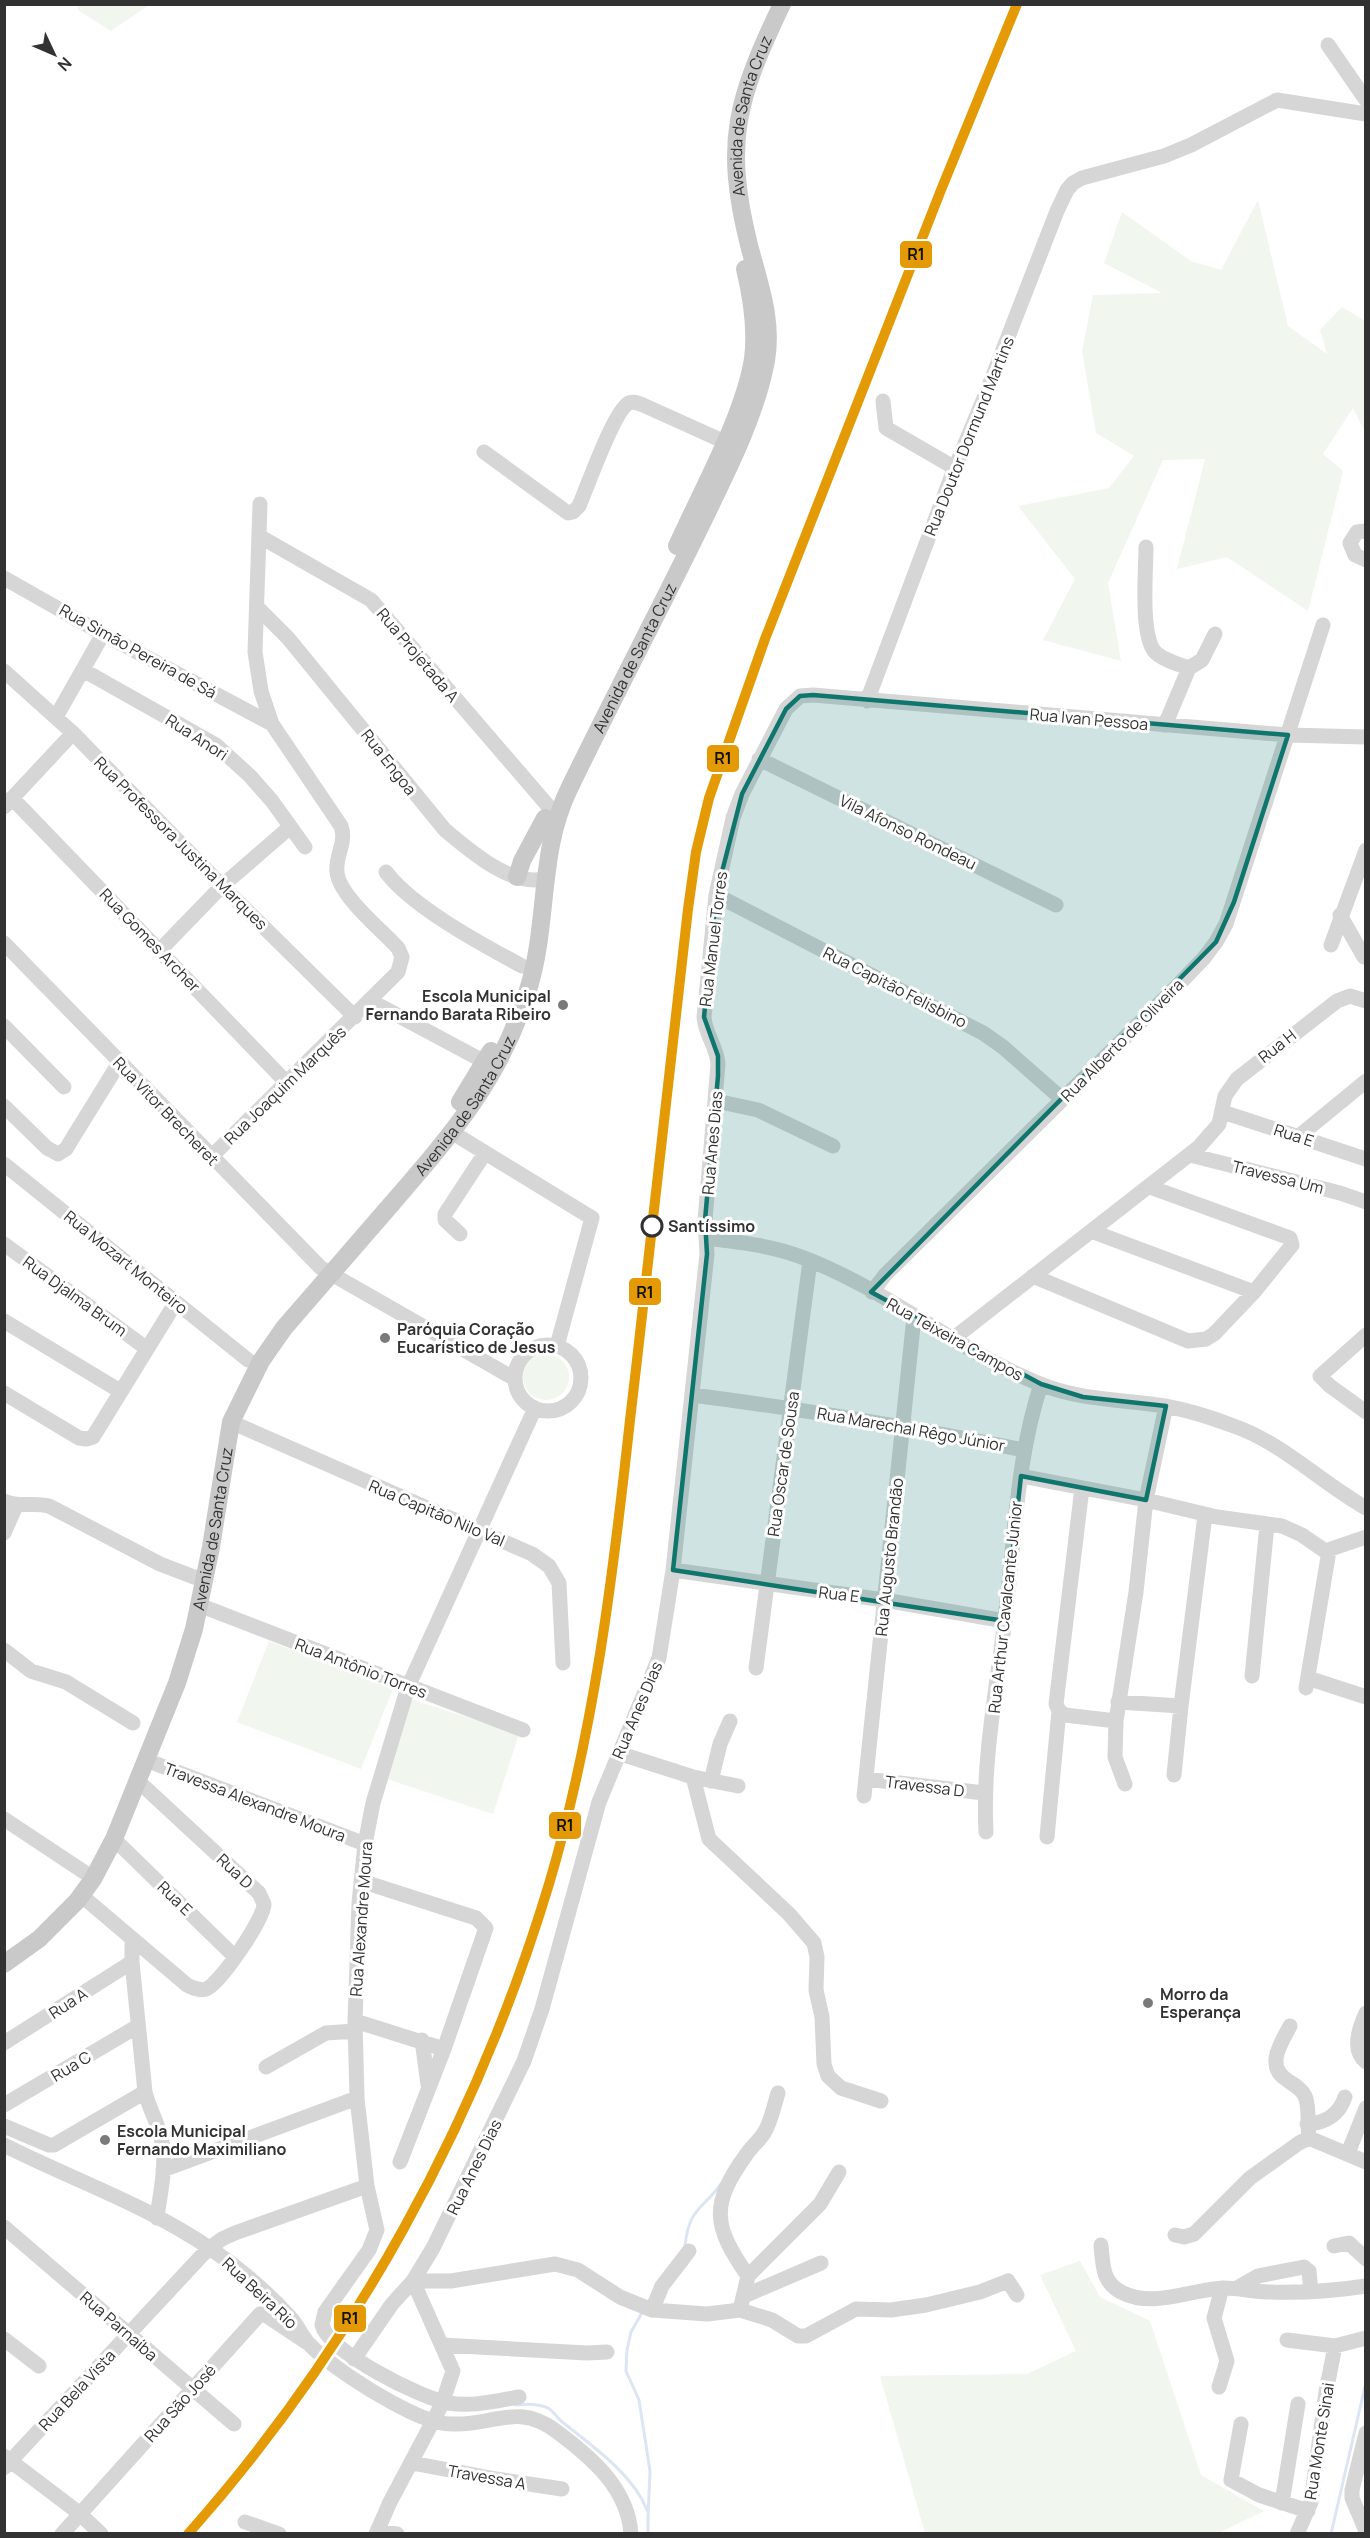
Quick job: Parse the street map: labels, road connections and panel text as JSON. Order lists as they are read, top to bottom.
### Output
{
  "streets": {
    "main road": ["Avenida de Santa Cruz"],
    "street": [
      "Rua Doutor Dormund Martins",
      "Rua Simão Pereira de Sá",
      "Rua Projetada A",
      "Rua Ivan Pessoa",
      "Rua Anori",
      "Rua Engoa",
      "Vila Afonso Rondeau",
      "Rua Professora Justina Marques",
      "Rua Manuel Torres",
      "Rua Gomes Archer",
      "Rua Capitão Felisbino",
      "Rua Alberto de Oliveira",
      "Rua H",
      "Rua Joaquim Marquês",
      "Rua Vitor Brecheret",
      "Rua E",
      "Rua Anes Dias",
      "Travessa Um",
      "Rua Mozart Monteiro",
      "Rua Djalma Brum",
      "Rua Teixeira Campos",
      "Rua Marechal Rêgo Júnior",
      "Rua Oscar de Sousa",
      "Rua Capitão Nilo Val",
      "Rua Augusto Brandão",
      "Rua Arthur Cavalcante Júnior",
      "Rua Antônio Torres",
      "Travessa D",
      "Travessa Alexandre Moura",
      "Rua D",
      "Rua Alexandre Moura",
      "Rua A",
      "Rua C",
      "Rua Beira Rio",
      "Rua Parnaíba",
      "Rua Bela Vista",
      "Rua São José",
      "Rua Monte Sinai",
      "Travessa A"
    ]
  },
  "crossings": [
    ["Avenida de Santa Cruz", "Rua Projetada A"],
    ["Avenida de Santa Cruz", "Rua Engoa"],
    ["Avenida de Santa Cruz", "Rua Vitor Brecheret"],
    ["Avenida de Santa Cruz", "Rua E"],
    ["Avenida de Santa Cruz", "Rua Mozart Monteiro"],
    ["Avenida de Santa Cruz", "Rua Capitão Nilo Val"],
    ["Avenida de Santa Cruz", "Rua Antônio Torres"],
    ["Avenida de Santa Cruz", "Travessa Alexandre Moura"],
    ["Avenida de Santa Cruz", "Rua D"],
    ["Rua Doutor Dormund Martins", "Rua Ivan Pessoa"],
    ["Rua Simão Pereira de Sá", "Rua Joaquim Marquês"],
    ["Rua Ivan Pessoa", "Rua Manuel Torres"],
    ["Rua Ivan Pessoa", "Rua Alberto de Oliveira"],
    ["Vila Afonso Rondeau", "Rua Manuel Torres"],
    ["Rua Professora Justina Marques", "Rua Joaquim Marquês"],
    ["Rua Manuel Torres", "Rua Capitão Felisbino"],
    ["Rua Manuel Torres", "Rua Anes Dias"],
    ["Rua Gomes Archer", "Rua Joaquim Marquês"],
    ["Rua Capitão Felisbino", "Rua Alberto de Oliveira"],
    ["Rua Alberto de Oliveira", "Rua Teixeira Campos"],
    ["Rua H", "Rua E"],
    ["Rua H", "Travessa Um"],
    ["Rua H", "Rua Teixeira Campos"],
    ["Rua Joaquim Marquês", "Rua Vitor Brecheret"],
    ["Rua Vitor Brecheret", "Rua Alexandre Moura"],
    ["Rua E", "Rua Anes Dias"],
    ["Rua E", "Rua Oscar de Sousa"],
    ["Rua E", "Rua Augusto Brandão"],
    ["Rua E", "Rua Arthur Cavalcante Júnior"],
    ["Rua E", "Rua D"],
    ["Rua Anes Dias", "Rua Teixeira Campos"],
    ["Rua Anes Dias", "Rua Marechal Rêgo Júnior"],
    ["Rua Teixeira Campos", "Rua Oscar de Sousa"],
    ["Rua Teixeira Campos", "Rua Augusto Brandão"],
    ["Rua Teixeira Campos", "Rua Arthur Cavalcante Júnior"],
    ["Rua Marechal Rêgo Júnior", "Rua Oscar de Sousa"],
    ["Rua Marechal Rêgo Júnior", "Rua Augusto Brandão"],
    ["Rua Marechal Rêgo Júnior", "Rua Arthur Cavalcante Júnior"],
    ["Rua Capitão Nilo Val", "Rua Alexandre Moura"],
    ["Rua Augusto Brandão", "Travessa D"],
    ["Rua Arthur Cavalcante Júnior", "Travessa D"],
    ["Rua Antônio Torres", "Rua Alexandre Moura"],
    ["Travessa Alexandre Moura", "Rua Alexandre Moura"],
    ["Rua Alexandre Moura", "Rua Bela Vista"],
    ["Rua Beira Rio", "Rua Bela Vista"],
    ["Rua Beira Rio", "Rua São José"],
    ["Rua Parnaíba", "Rua Bela Vista"],
    ["Rua Parnaíba", "Rua São José"]
  ],
  "places": [
    "Escola Municipal Fernando Barata Ribeiro",
    "Santíssimo",
    "Paróquia Coração Eucarístico de Jesus",
    "Morro da Esperança",
    "Escola Municipal Fernando Maximiliano"
  ],
  "lines": ["transit line R1"],
  "north": "bottom right"
}
